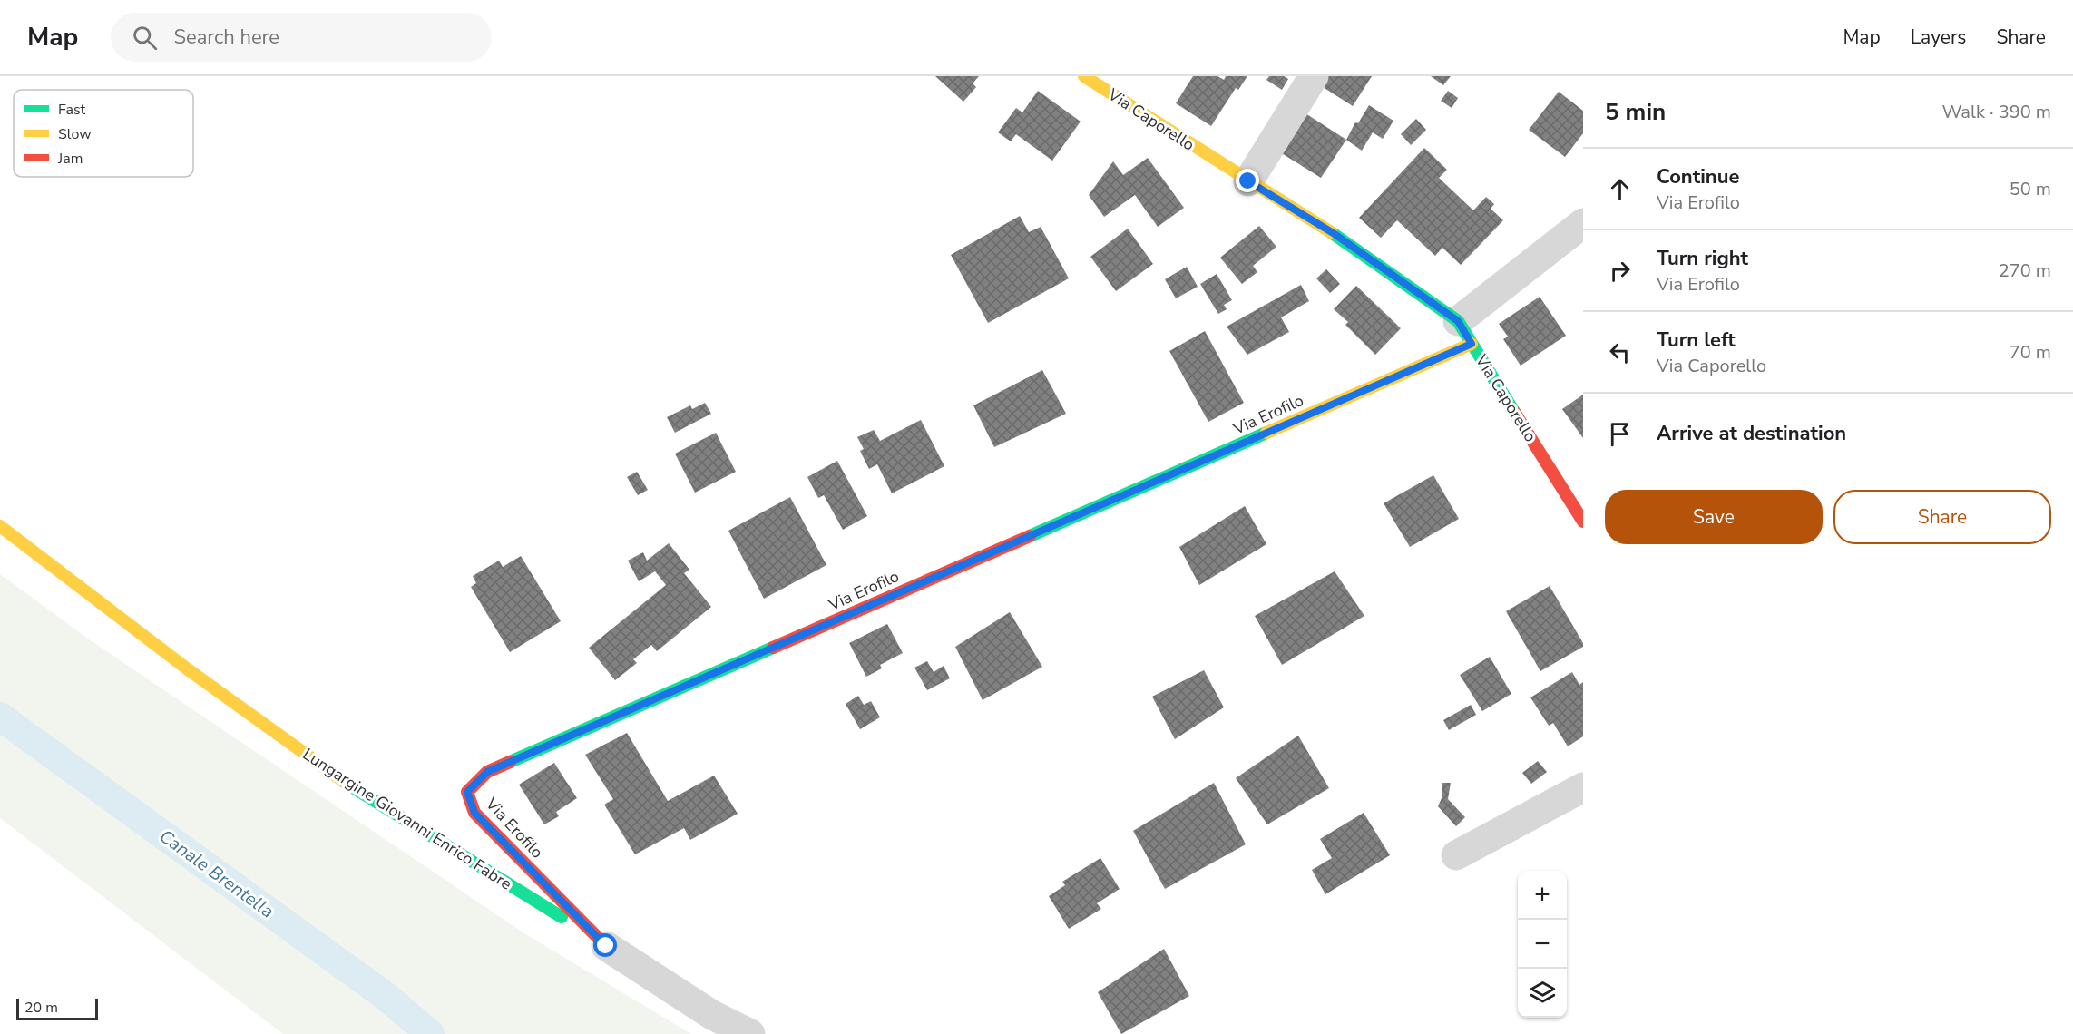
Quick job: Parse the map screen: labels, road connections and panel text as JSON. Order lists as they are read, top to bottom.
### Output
{
  "streets": {
    "street": ["Via Caporello", "Via Erofilo", "Lungargine Giovanni Enrico Fabre"]
  },
  "crossings": [
    ["Via Caporello", "Via Erofilo"],
    ["Via Erofilo", "Lungargine Giovanni Enrico Fabre"]
  ],
  "water": ["Canale Brentella"],
  "legend": ["Fast", "Slow", "Jam"],
  "scale_bar": "20 m",
  "page": {
    "header": "Map",
    "search": "Search here",
    "nav": ["Map", "Layers", "Share"],
    "heading": ["5 min", "Walk · 390 m"],
    "list": [
      ["Continue", "Via Erofilo", "50 m"],
      ["Turn right", "Via Erofilo", "270 m"],
      ["Turn left", "Via Caporello", "70 m"],
      "Arrive at destination"
    ],
    "buttons": ["Save", "Share"],
    "map_buttons": ["+", "−"],
    "scale": "20 m"
  }
}
